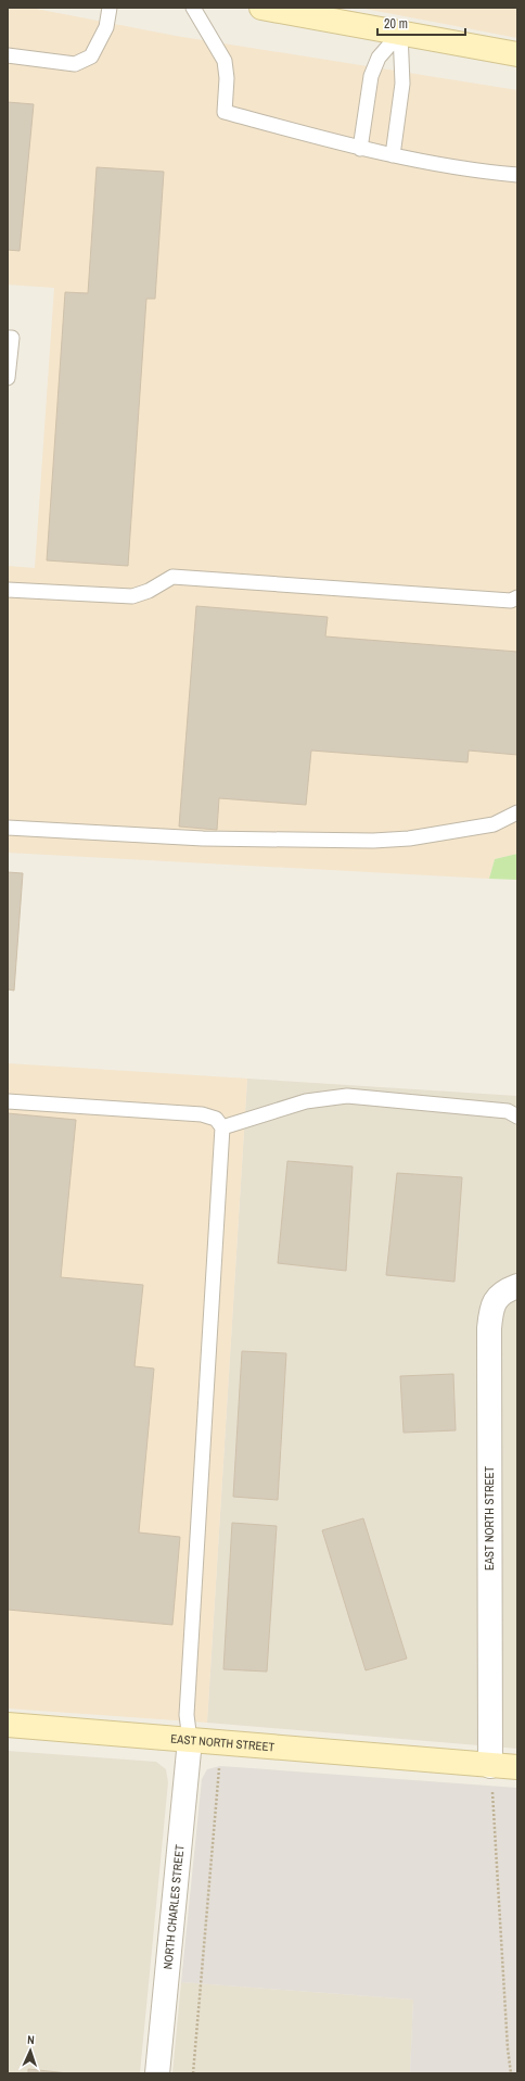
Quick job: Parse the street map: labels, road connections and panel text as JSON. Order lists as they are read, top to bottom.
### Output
{
  "streets": {
    "street": ["EAST NORTH STREET", "NORTH CHARLES STREET"]
  },
  "crossings": [
    ["EAST NORTH STREET", "NORTH CHARLES STREET"]
  ],
  "scale_bar": "20 m",
  "north": "top"
}
